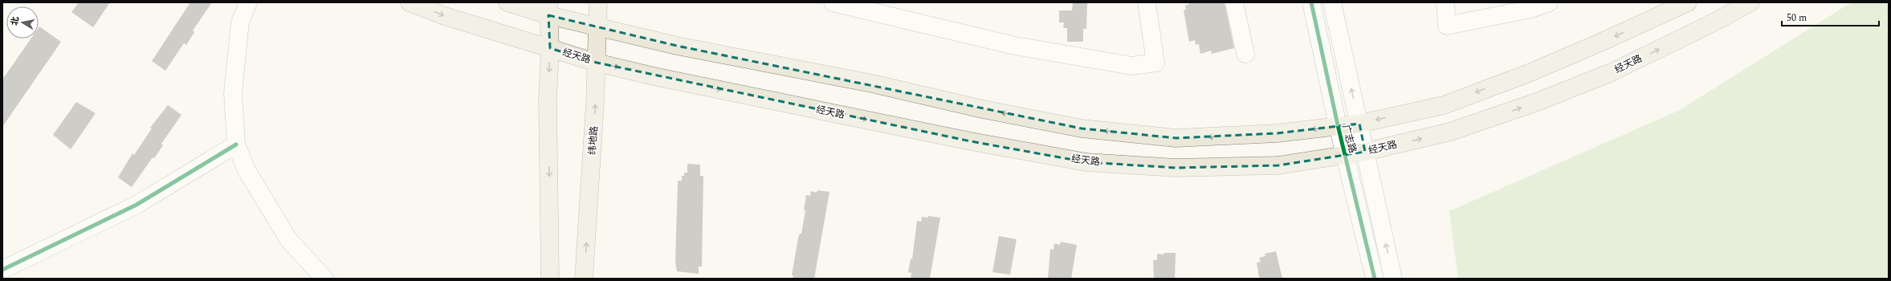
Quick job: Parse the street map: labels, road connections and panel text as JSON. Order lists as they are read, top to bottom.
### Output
{
  "streets": {
    "main road": ["经天路", "纬地路"],
    "street": ["广志路"]
  },
  "crossings": [
    ["经天路", "广志路"],
    ["经天路", "纬地路"]
  ],
  "scale_bar": "50 m",
  "north": "left"
}
